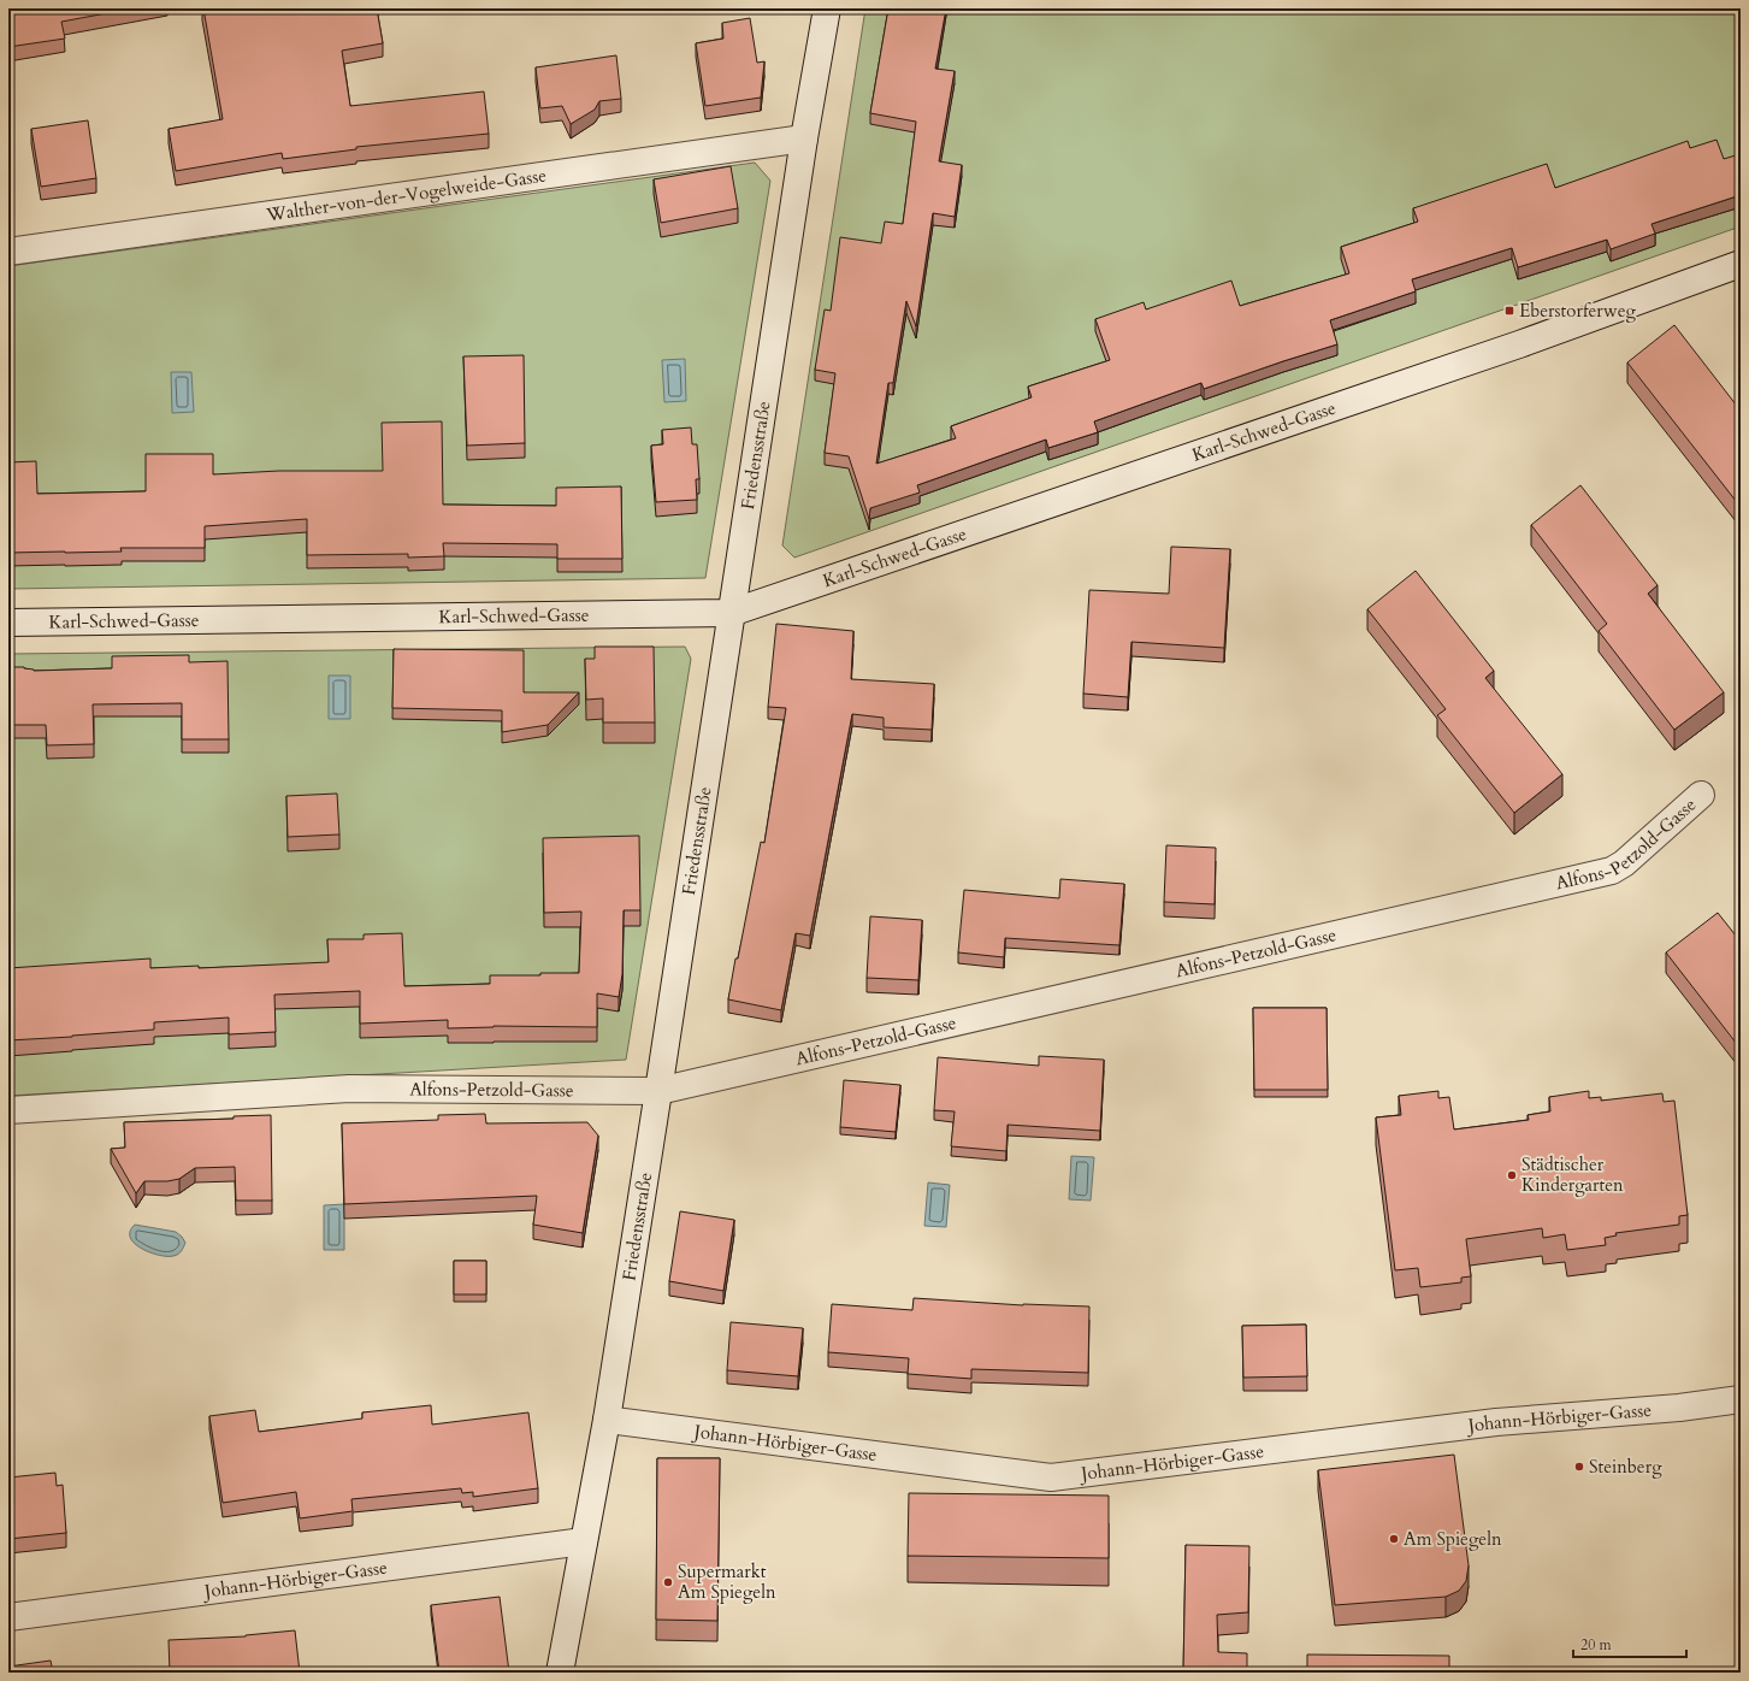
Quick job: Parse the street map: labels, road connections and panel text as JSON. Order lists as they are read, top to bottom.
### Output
{
  "streets": {
    "street": [
      "Walther-von-der-Vogelweide-Gasse",
      "Karl-Schwed-Gasse",
      "Friedensstraße",
      "Alfons-Petzold-Gasse",
      "Johann-Hörbiger-Gasse"
    ]
  },
  "crossings": [
    ["Walther-von-der-Vogelweide-Gasse", "Friedensstraße"],
    ["Karl-Schwed-Gasse", "Friedensstraße"],
    ["Friedensstraße", "Alfons-Petzold-Gasse"],
    ["Friedensstraße", "Johann-Hörbiger-Gasse"]
  ],
  "places": {
    "transit": ["Eberstorferweg"],
    "other": [
      "Städtischer Kindergarten",
      "Steinberg",
      "Am Spiegeln",
      "Supermarkt Am Spiegeln"
    ]
  },
  "scale_bar": "20 m"
}
